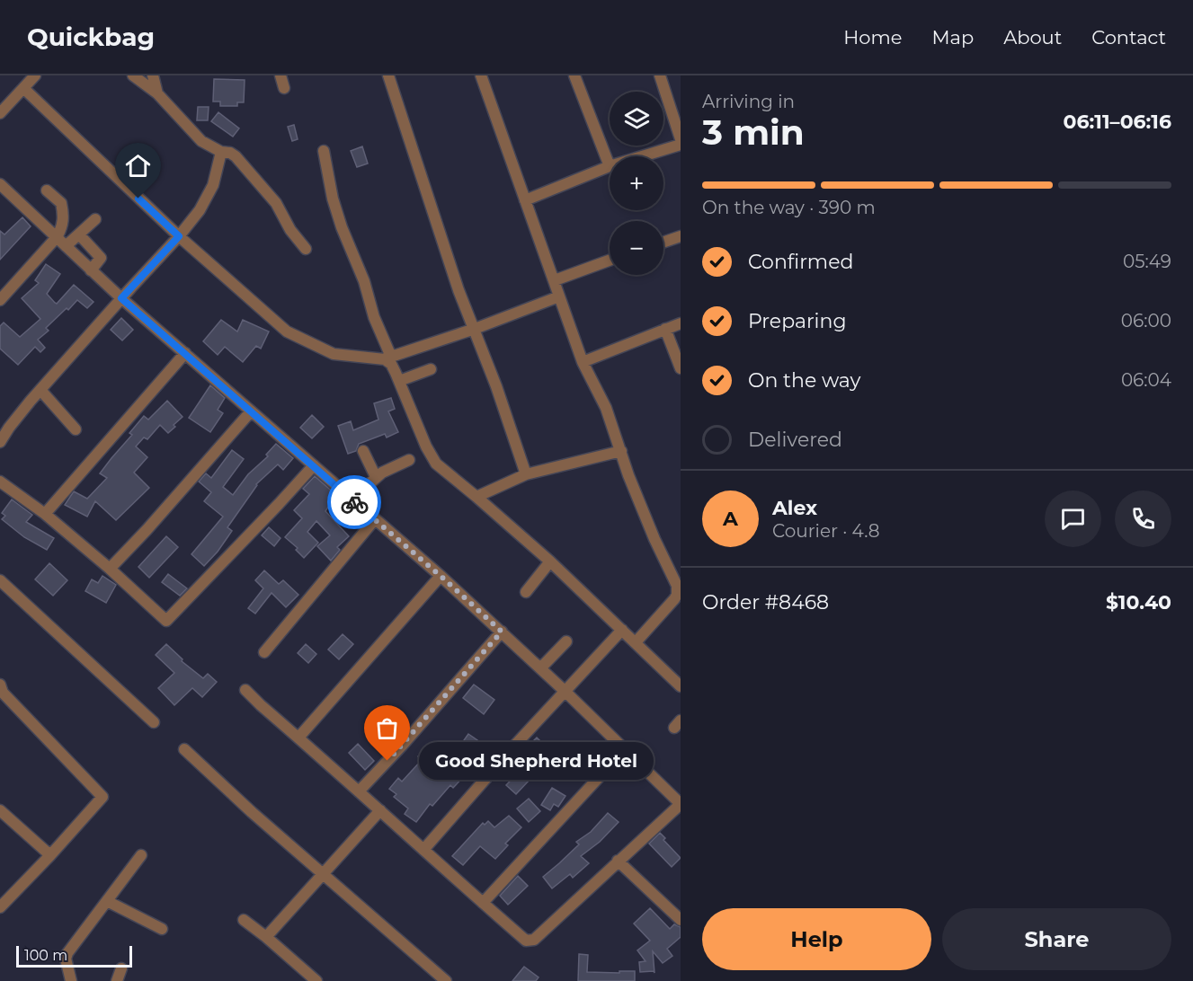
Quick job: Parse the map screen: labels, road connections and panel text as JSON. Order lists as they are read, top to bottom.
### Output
{
  "places": ["Good Shepherd Hotel"],
  "scale_bar": "100 m",
  "page": {
    "header": "Quickbag",
    "nav": [
      "Home",
      "Map",
      "About",
      "Contact"
    ],
    "heading": ["3 min", "Arriving in", "06:11–06:16"],
    "panel": [
      "Alex",
      "Courier · 4.8",
      "Order #8468",
      "$10.40"
    ],
    "map_buttons": ["+", "−"],
    "bar": "On the way · 390 m",
    "list": [
      ["Confirmed", "05:49"],
      ["Preparing", "06:00"],
      ["On the way", "06:04"],
      "Delivered"
    ],
    "round": "A",
    "bubble": "Good Shepherd Hotel",
    "buttons": ["Help", "Share"],
    "scale": "100 m"
  }
}
